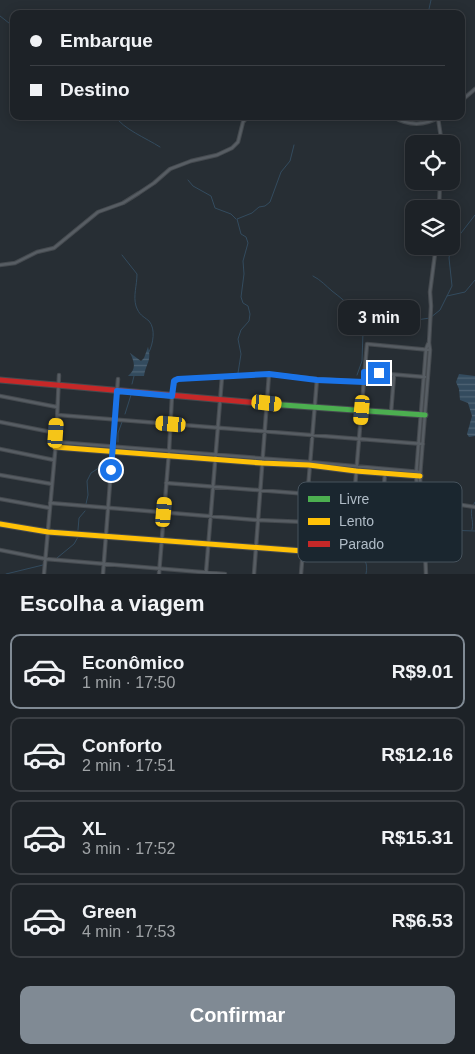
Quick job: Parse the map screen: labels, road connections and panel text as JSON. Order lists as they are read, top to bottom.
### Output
{
  "legend": ["Livre", "Lento", "Parado"],
  "page": {
    "banner": ["Embarque", "Destino"],
    "bubble": "3 min",
    "heading": "Escolha a viagem",
    "list": [
      {
        "name": "Econômico",
        "note": "1 min · 17:50",
        "value": "R$9.01"
      },
      {
        "name": "Conforto",
        "note": "2 min · 17:51",
        "value": "R$12.16"
      },
      {
        "name": "XL",
        "note": "3 min · 17:52",
        "value": "R$15.31"
      },
      {
        "name": "Green",
        "note": "4 min · 17:53",
        "value": "R$6.53"
      }
    ],
    "buttons": "Confirmar"
  }
}
